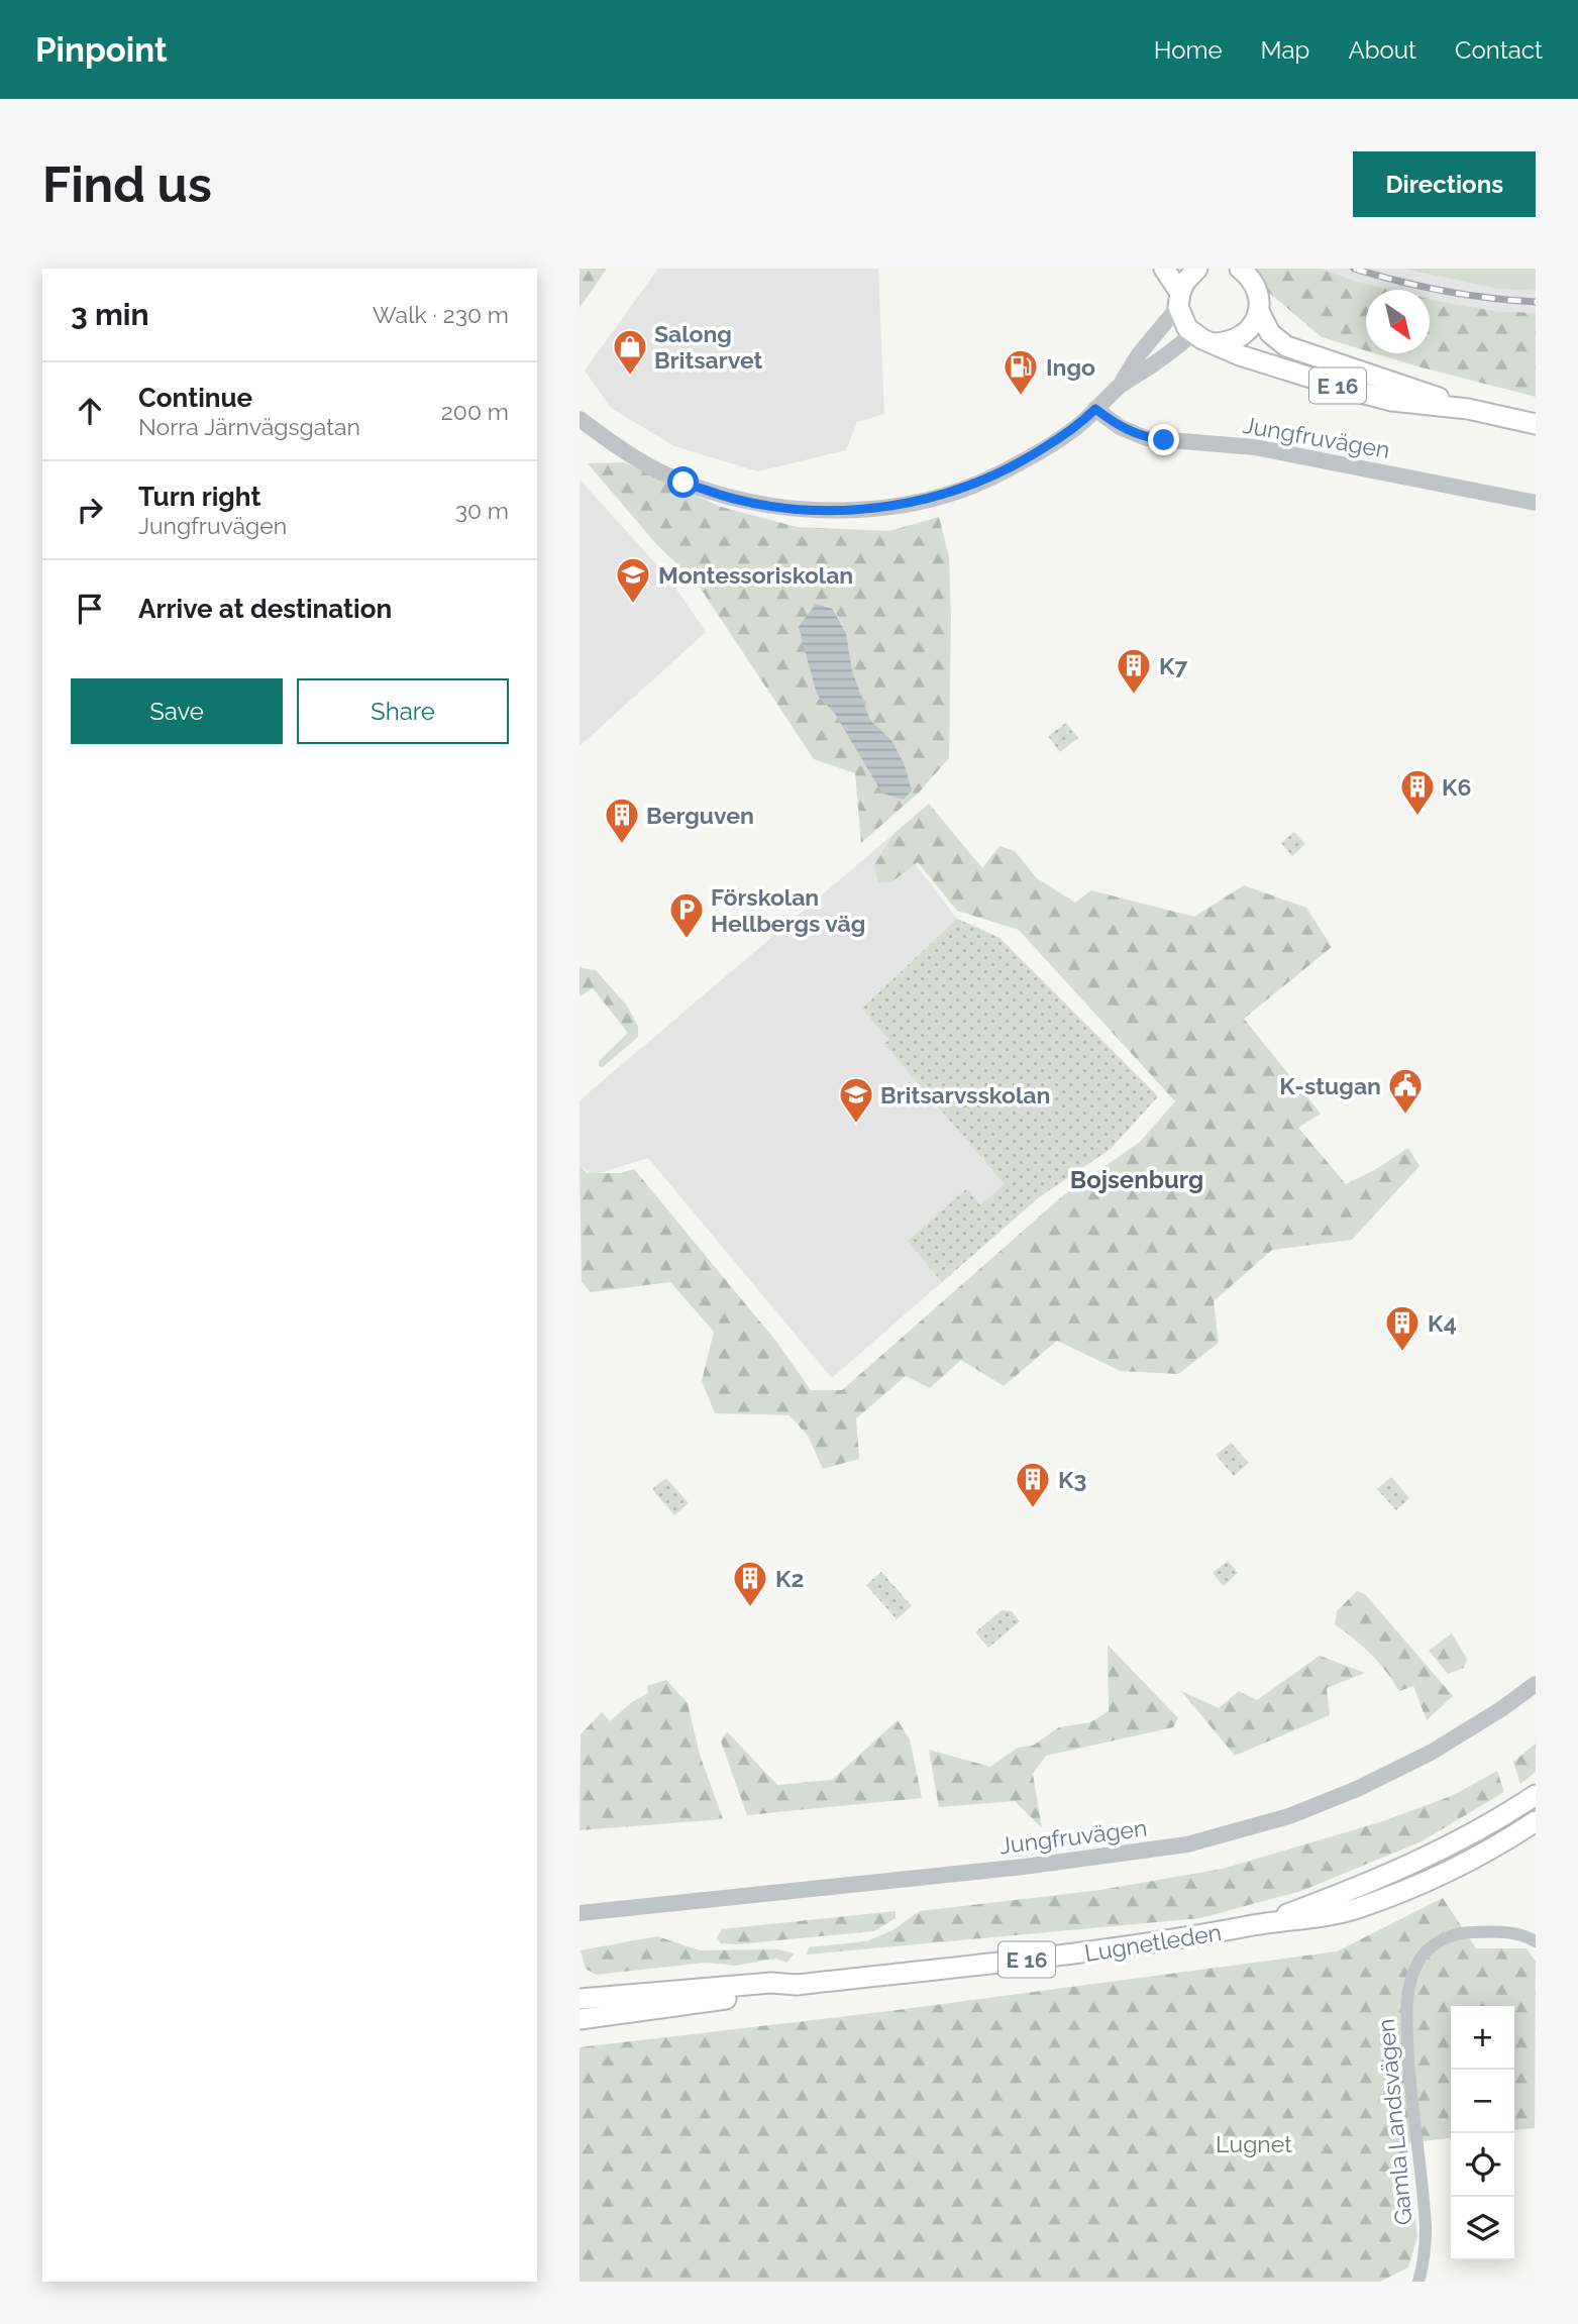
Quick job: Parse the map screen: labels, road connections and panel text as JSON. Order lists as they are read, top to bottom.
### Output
{
  "streets": {
    "highway": ["E 16", "Lugnetleden"],
    "street": ["Jungfruvägen", "Gamla Landsvägen"]
  },
  "districts": ["Bojsenburg"],
  "parks": ["Lugnet"],
  "places": {
    "shop": ["Salong Britsarvet"],
    "fuel station": ["Ingo"],
    "school or university": ["Montessoriskolan", "Britsarvsskolan"],
    "building": [
      "K7",
      "K6",
      "Berguven",
      "K4",
      "K3",
      "K2"
    ],
    "parking": ["Förskolan Hellbergs väg"],
    "public building": ["K-stugan"]
  },
  "north": "bottom right",
  "page": {
    "header": "Pinpoint",
    "nav": [
      "Home",
      "Map",
      "About",
      "Contact"
    ],
    "buttons": [
      "Directions",
      ["Save", "Share"]
    ],
    "title": "Find us",
    "heading": ["3 min", "Walk · 230 m"],
    "list": [
      ["Continue", "Norra Järnvägsgatan", "200 m"],
      ["Turn right", "Jungfruvägen", "30 m"],
      "Arrive at destination"
    ],
    "map_buttons": ["+", "−"]
  }
}
